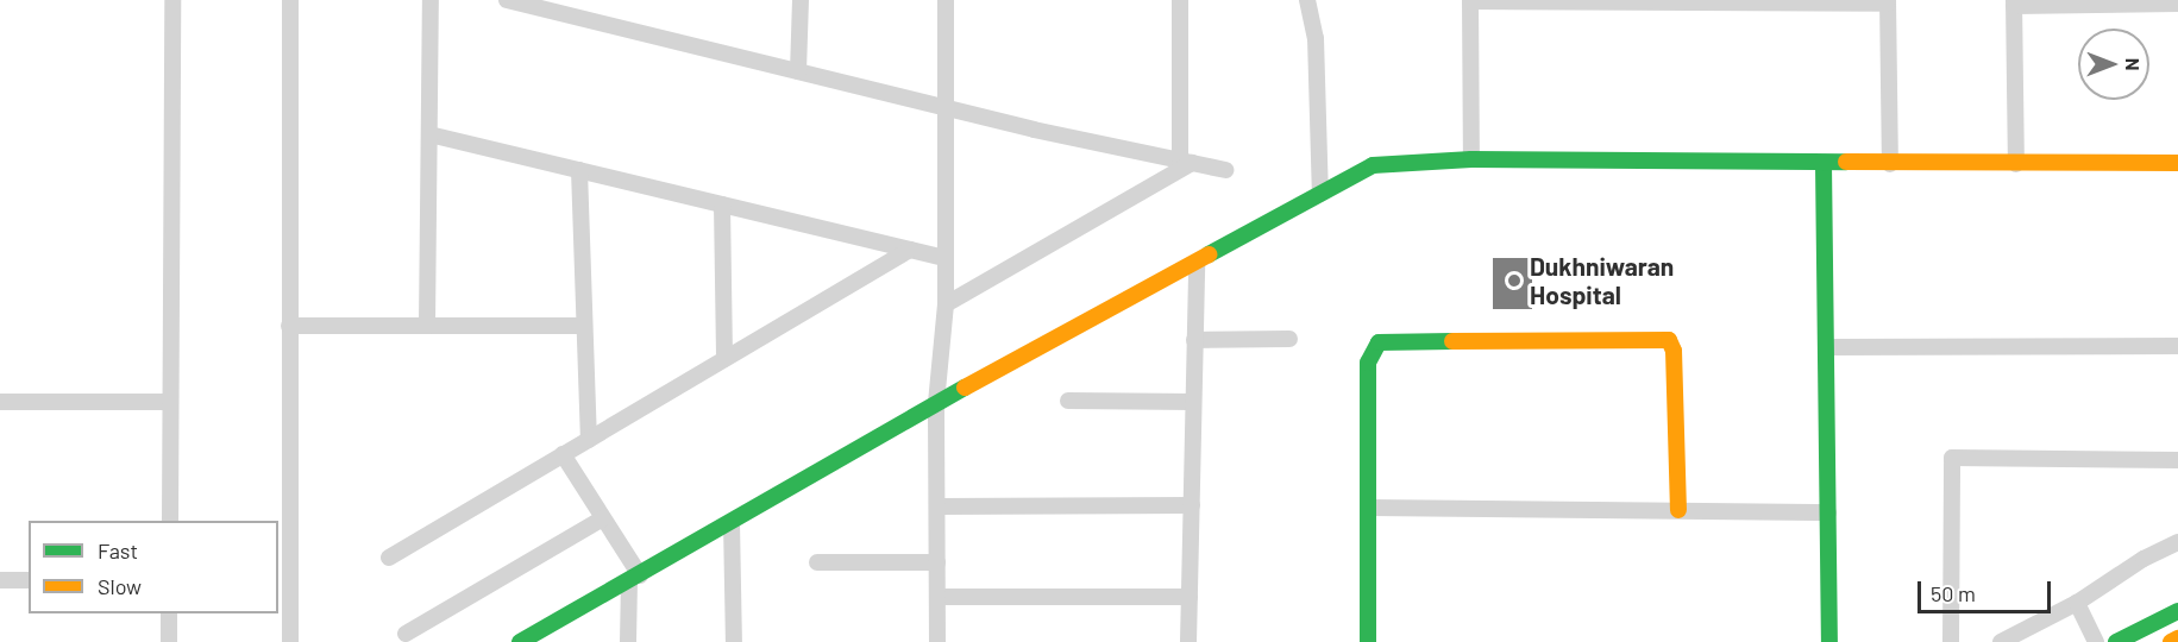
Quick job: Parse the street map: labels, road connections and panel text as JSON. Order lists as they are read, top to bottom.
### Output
{
  "places": ["Dukhniwaran Hospital"],
  "legend": ["Fast", "Slow"],
  "scale_bar": "50 m",
  "north": "right"
}
